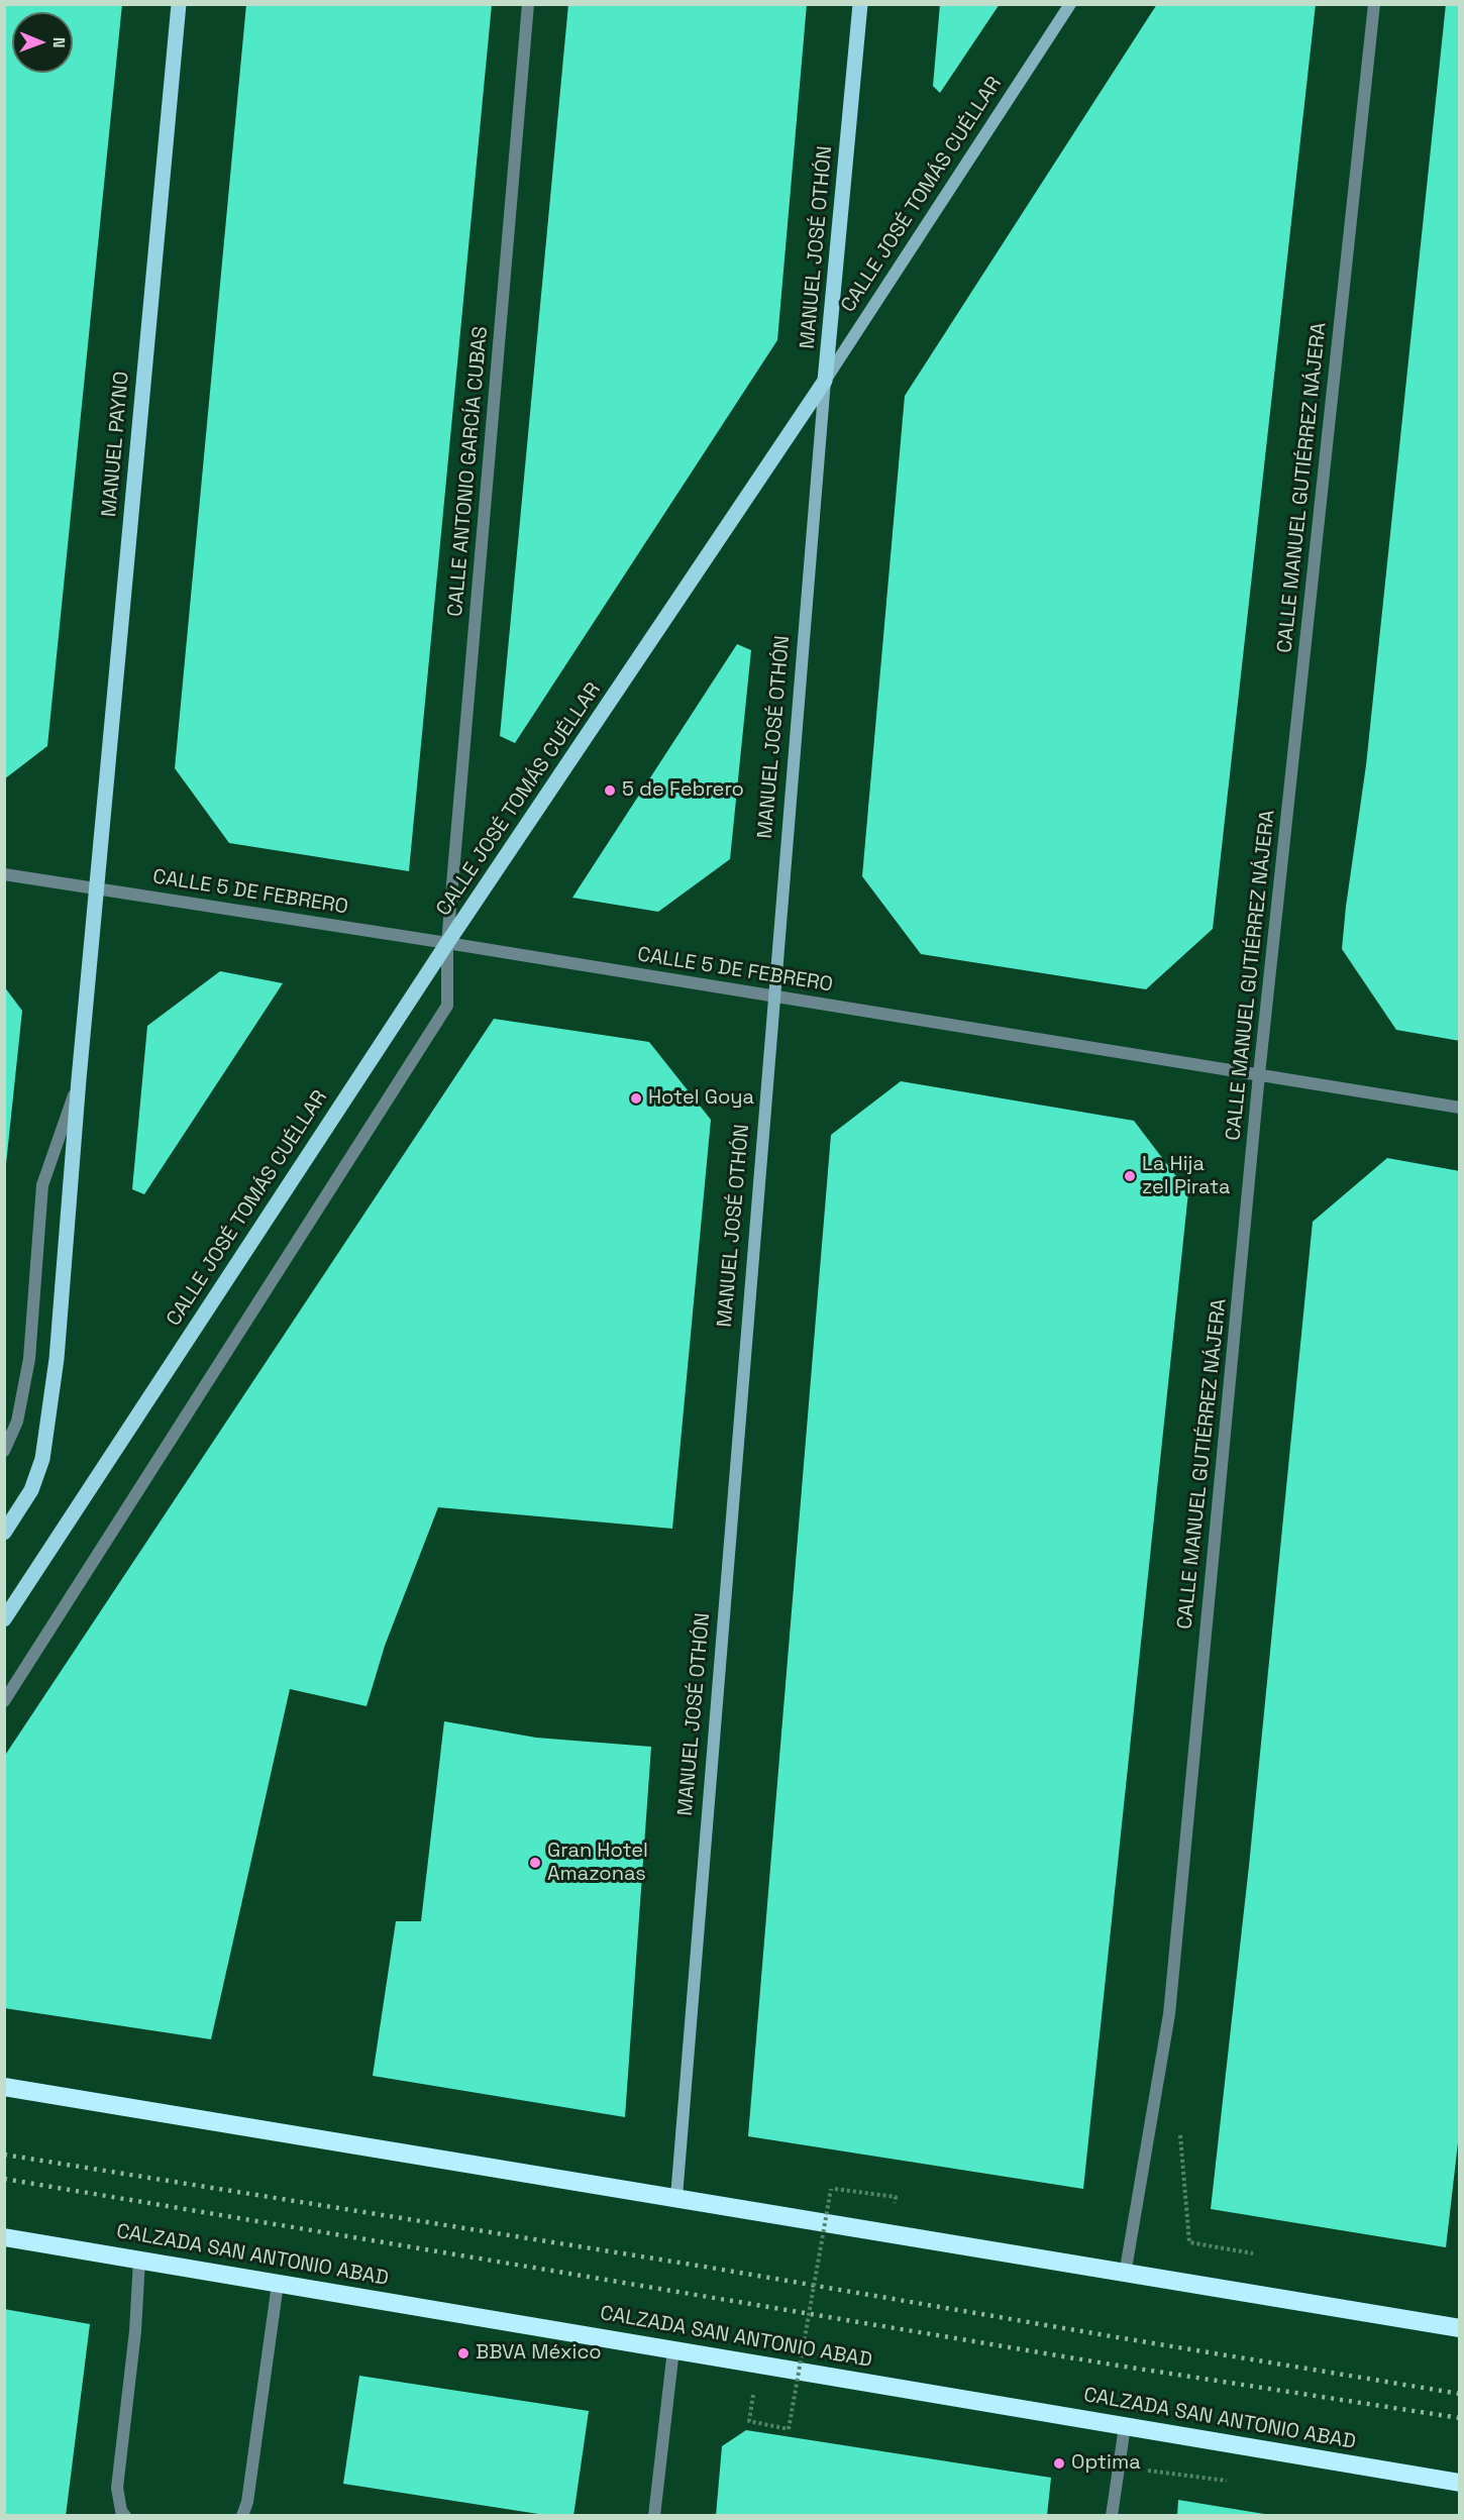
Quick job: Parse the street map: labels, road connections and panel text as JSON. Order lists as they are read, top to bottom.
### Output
{
  "streets": {
    "highway": ["CALZADA SAN ANTONIO ABAD"],
    "main road": ["CALLE JOSÉ TOMÁS CUÉLLAR", "MANUEL JOSÉ OTHÓN", "MANUEL PAYNO"],
    "street": ["CALLE ANTONIO GARCÍA CUBAS", "CALLE MANUEL GUTIÉRREZ NÁJERA", "CALLE 5 DE FEBRERO"]
  },
  "crossings": [
    ["CALLE JOSÉ TOMÁS CUÉLLAR", "MANUEL JOSÉ OTHÓN"],
    ["CALLE JOSÉ TOMÁS CUÉLLAR", "CALLE ANTONIO GARCÍA CUBAS"],
    ["CALLE JOSÉ TOMÁS CUÉLLAR", "CALLE 5 DE FEBRERO"],
    ["MANUEL JOSÉ OTHÓN", "CALLE 5 DE FEBRERO"],
    ["MANUEL PAYNO", "CALLE 5 DE FEBRERO"],
    ["CALLE ANTONIO GARCÍA CUBAS", "CALLE 5 DE FEBRERO"],
    ["CALLE MANUEL GUTIÉRREZ NÁJERA", "CALLE 5 DE FEBRERO"]
  ],
  "places": [
    "5 de Febrero",
    "Hotel Goya",
    "La Hija zel Pirata",
    "Gran Hotel Amazonas",
    "BBVA México",
    "Optima"
  ],
  "north": "right"
}
